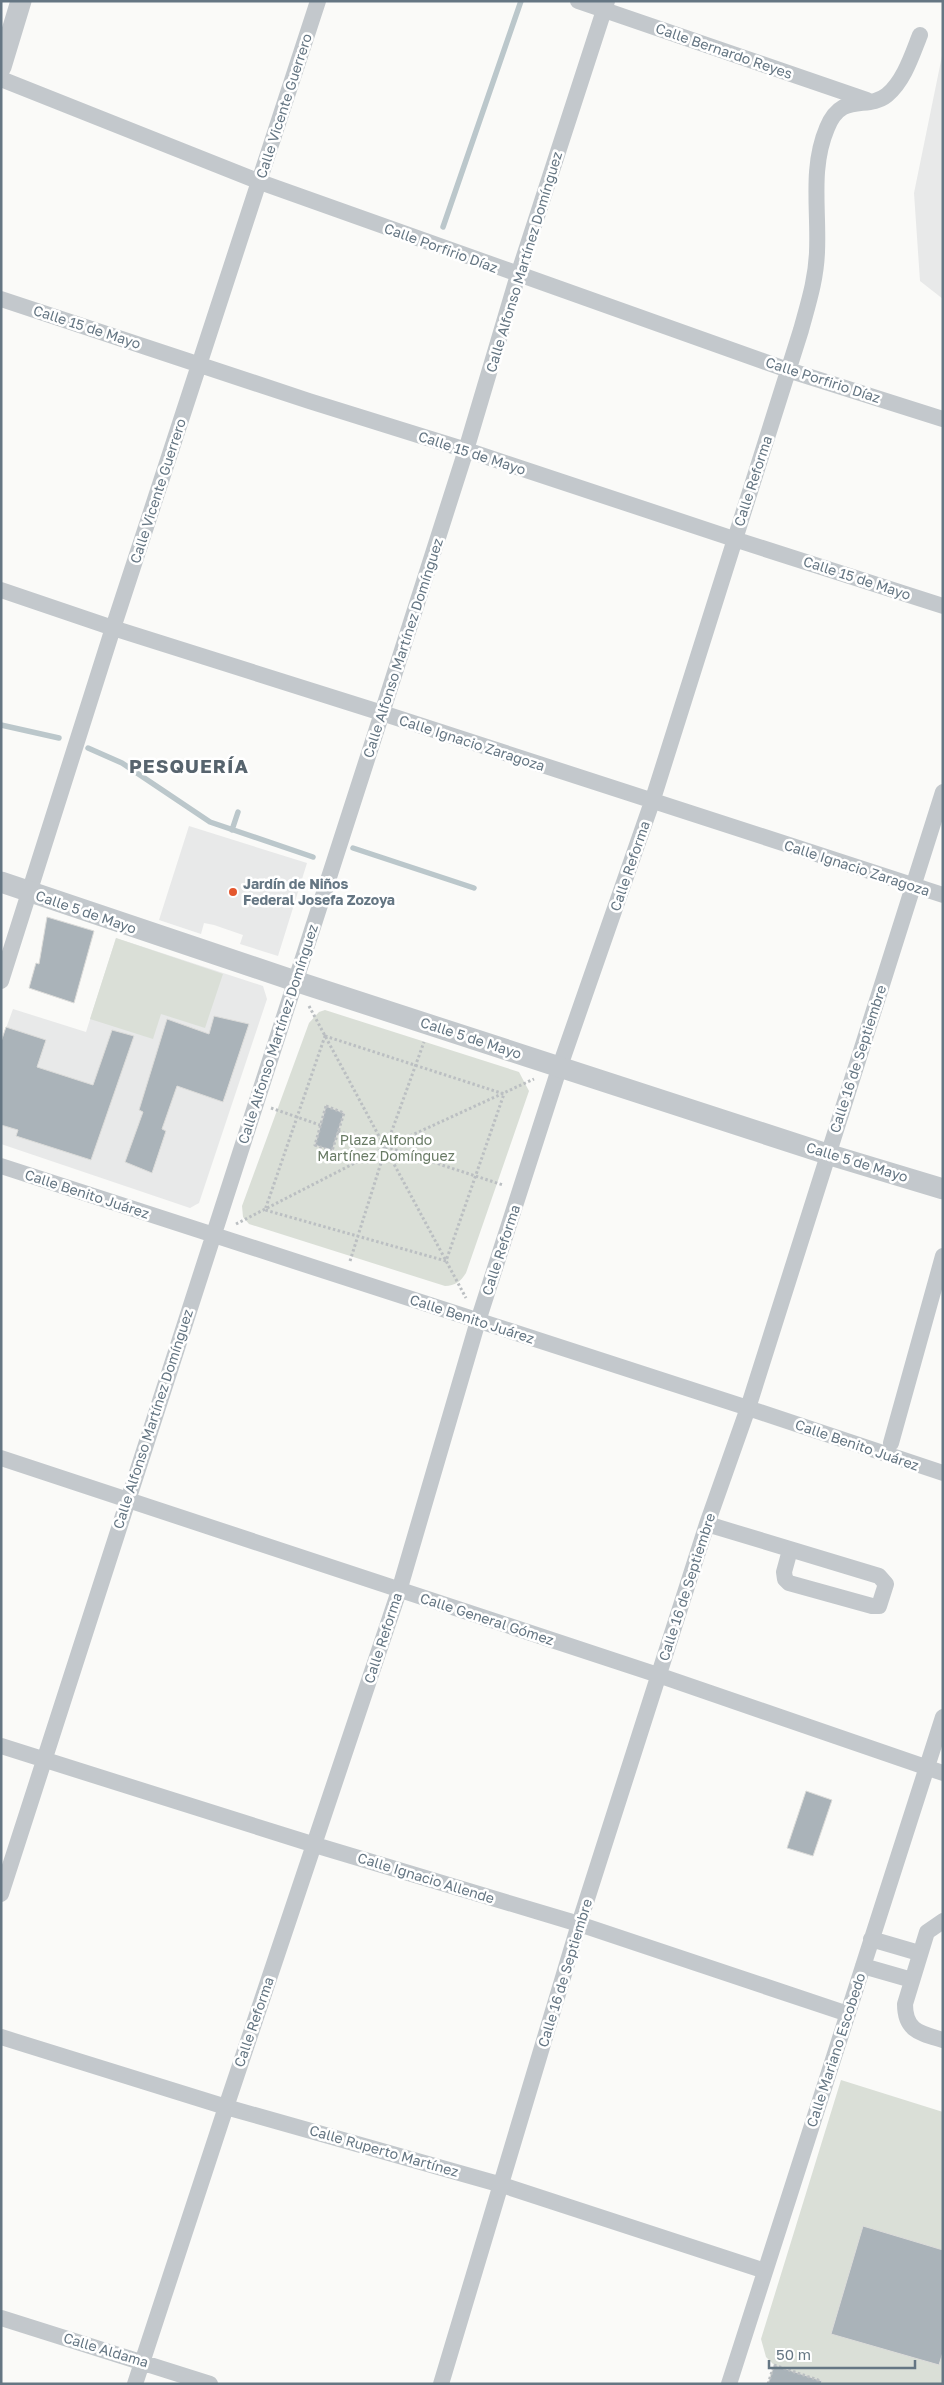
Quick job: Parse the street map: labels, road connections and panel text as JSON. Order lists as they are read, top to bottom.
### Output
{
  "streets": {
    "street": [
      "Calle Bernardo Reyes",
      "Calle Vicente Guerrero",
      "Calle Porfirio Díaz",
      "Calle Alfonso Martínez Domínguez",
      "Calle 15 de Mayo",
      "Calle Reforma",
      "Calle Ignacio Zaragoza",
      "Calle 5 de Mayo",
      "Calle 16 de Septiembre",
      "Calle Benito Juárez",
      "Calle General Gómez",
      "Calle Ignacio Allende",
      "Calle Mariano Escobedo",
      "Calle Ruperto Martínez",
      "Calle Aldama"
    ]
  },
  "crossings": [
    ["Calle Bernardo Reyes", "Calle Alfonso Martínez Domínguez"],
    ["Calle Bernardo Reyes", "Calle Reforma"],
    ["Calle Vicente Guerrero", "Calle Porfirio Díaz"],
    ["Calle Vicente Guerrero", "Calle 15 de Mayo"],
    ["Calle Vicente Guerrero", "Calle Ignacio Zaragoza"],
    ["Calle Vicente Guerrero", "Calle 5 de Mayo"],
    ["Calle Porfirio Díaz", "Calle Alfonso Martínez Domínguez"],
    ["Calle Porfirio Díaz", "Calle Reforma"],
    ["Calle Alfonso Martínez Domínguez", "Calle 15 de Mayo"],
    ["Calle Alfonso Martínez Domínguez", "Calle Ignacio Zaragoza"],
    ["Calle Alfonso Martínez Domínguez", "Calle 5 de Mayo"],
    ["Calle Alfonso Martínez Domínguez", "Calle Benito Juárez"],
    ["Calle Alfonso Martínez Domínguez", "Calle General Gómez"],
    ["Calle Alfonso Martínez Domínguez", "Calle Ignacio Allende"],
    ["Calle 15 de Mayo", "Calle Reforma"],
    ["Calle Reforma", "Calle Ignacio Zaragoza"],
    ["Calle Reforma", "Calle 5 de Mayo"],
    ["Calle Reforma", "Calle Benito Juárez"],
    ["Calle Reforma", "Calle General Gómez"],
    ["Calle Reforma", "Calle Ignacio Allende"],
    ["Calle Reforma", "Calle Ruperto Martínez"],
    ["Calle Reforma", "Calle Aldama"],
    ["Calle Ignacio Zaragoza", "Calle 16 de Septiembre"],
    ["Calle 5 de Mayo", "Calle 16 de Septiembre"],
    ["Calle 16 de Septiembre", "Calle Benito Juárez"],
    ["Calle 16 de Septiembre", "Calle General Gómez"],
    ["Calle 16 de Septiembre", "Calle Ignacio Allende"],
    ["Calle 16 de Septiembre", "Calle Ruperto Martínez"],
    ["Calle General Gómez", "Calle Mariano Escobedo"],
    ["Calle Ignacio Allende", "Calle Mariano Escobedo"],
    ["Calle Mariano Escobedo", "Calle Ruperto Martínez"]
  ],
  "districts": ["PESQUERÍA"],
  "parks": ["Plaza Alfondo Martínez Domínguez"],
  "places": ["Jardín de Niños Federal Josefa Zozoya"],
  "scale_bar": "50 m"
}
